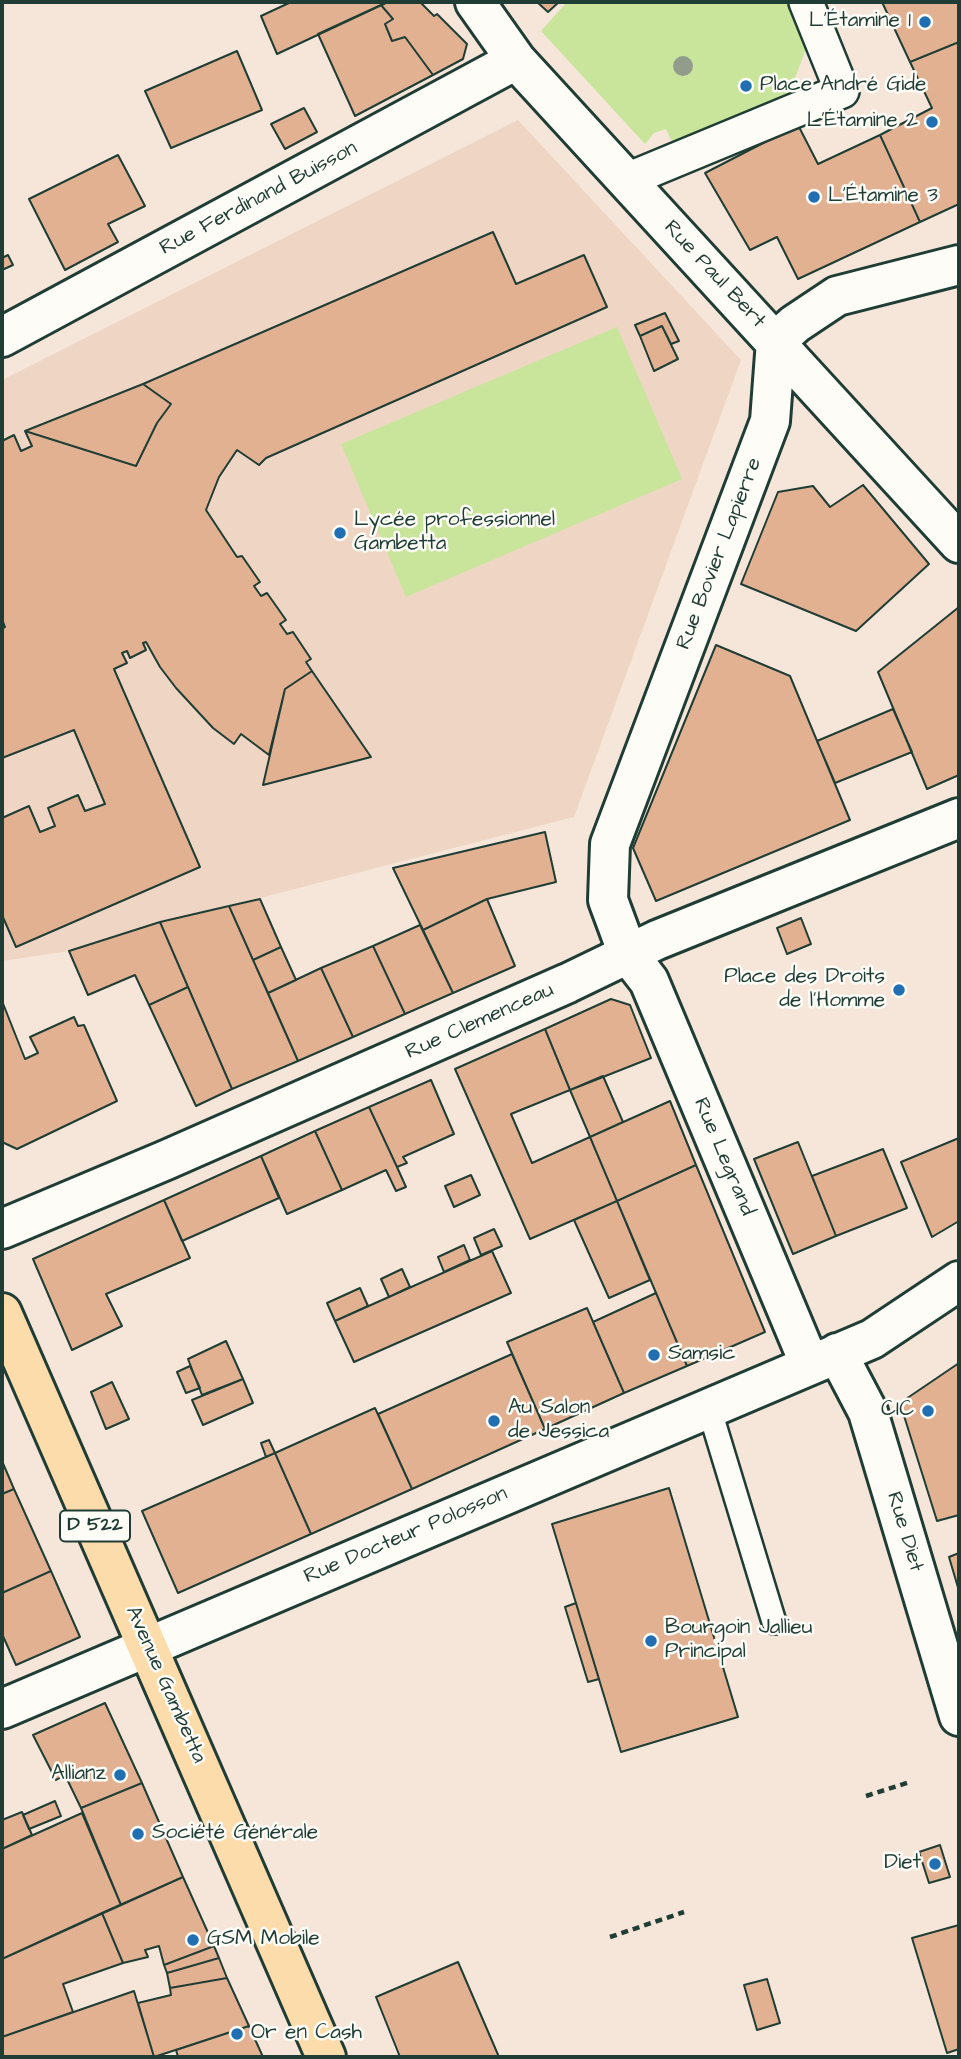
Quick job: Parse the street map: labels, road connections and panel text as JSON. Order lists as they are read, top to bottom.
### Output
{
  "streets": {
    "main road": ["D 522", "Avenue Gambetta"],
    "street": [
      "Rue Ferdinand Buisson",
      "Rue Paul Bert",
      "Rue Bovier Lapierre",
      "Rue Clemenceau",
      "Rue Legrand",
      "Rue Diet",
      "Rue Docteur Polosson"
    ]
  },
  "crossings": [
    ["Rue Ferdinand Buisson", "Rue Paul Bert"],
    ["Rue Paul Bert", "Rue Bovier Lapierre"],
    ["Rue Bovier Lapierre", "Rue Clemenceau"],
    ["Rue Bovier Lapierre", "Rue Legrand"],
    ["Rue Clemenceau", "Rue Legrand"],
    ["Rue Legrand", "Rue Diet"],
    ["Rue Legrand", "Rue Docteur Polosson"],
    ["Rue Diet", "Rue Docteur Polosson"],
    ["Rue Docteur Polosson", "Avenue Gambetta"]
  ],
  "places": [
    "L'Étamine 1",
    "Place André Gide",
    "L'Étamine 2",
    "L'Étamine 3",
    "Lycée professionnel Gambetta",
    "Place des Droits de l'Homme",
    "Samsic",
    "CIC",
    "Au Salon de Jessica",
    "Bourgoin Jallieu Principal",
    "Allianz",
    "Société Générale",
    "Diet",
    "GSM Mobile",
    "Or en Cash"
  ]
}
